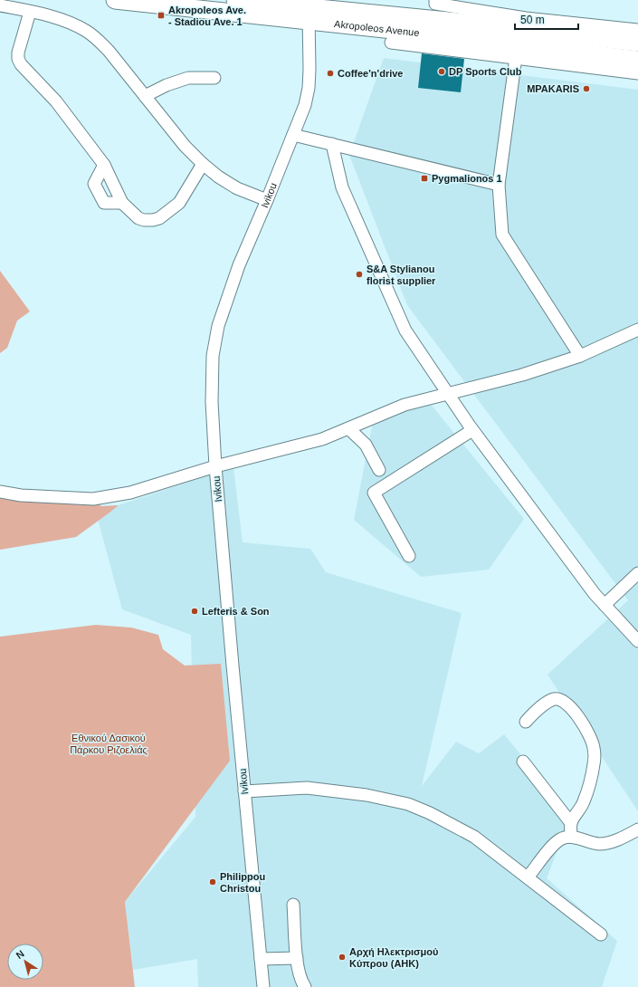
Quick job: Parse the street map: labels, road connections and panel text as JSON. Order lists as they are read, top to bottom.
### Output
{
  "streets": {
    "highway": ["Akropoleos Avenue"],
    "street": ["Ivikou"]
  },
  "crossings": [
    ["Akropoleos Avenue", "Ivikou"]
  ],
  "parks": ["Εθνικού Δασικού Πάρκου Ριζοελιάς"],
  "places": {
    "transit": ["Akropoleos Ave. - Stadiou Ave. 1", "Pygmalionos 1"],
    "other": [
      "DP Sports Club",
      "Coffee'n'drive",
      "MPAKARIS",
      "S&A Stylianou florist supplier",
      "Lefteris & Son",
      "Philippou Christou",
      "Αρχή Ηλεκτρισμού Κύπρου (ΑΗΚ)"
    ]
  },
  "scale_bar": "50 m",
  "north": "top left"
}
